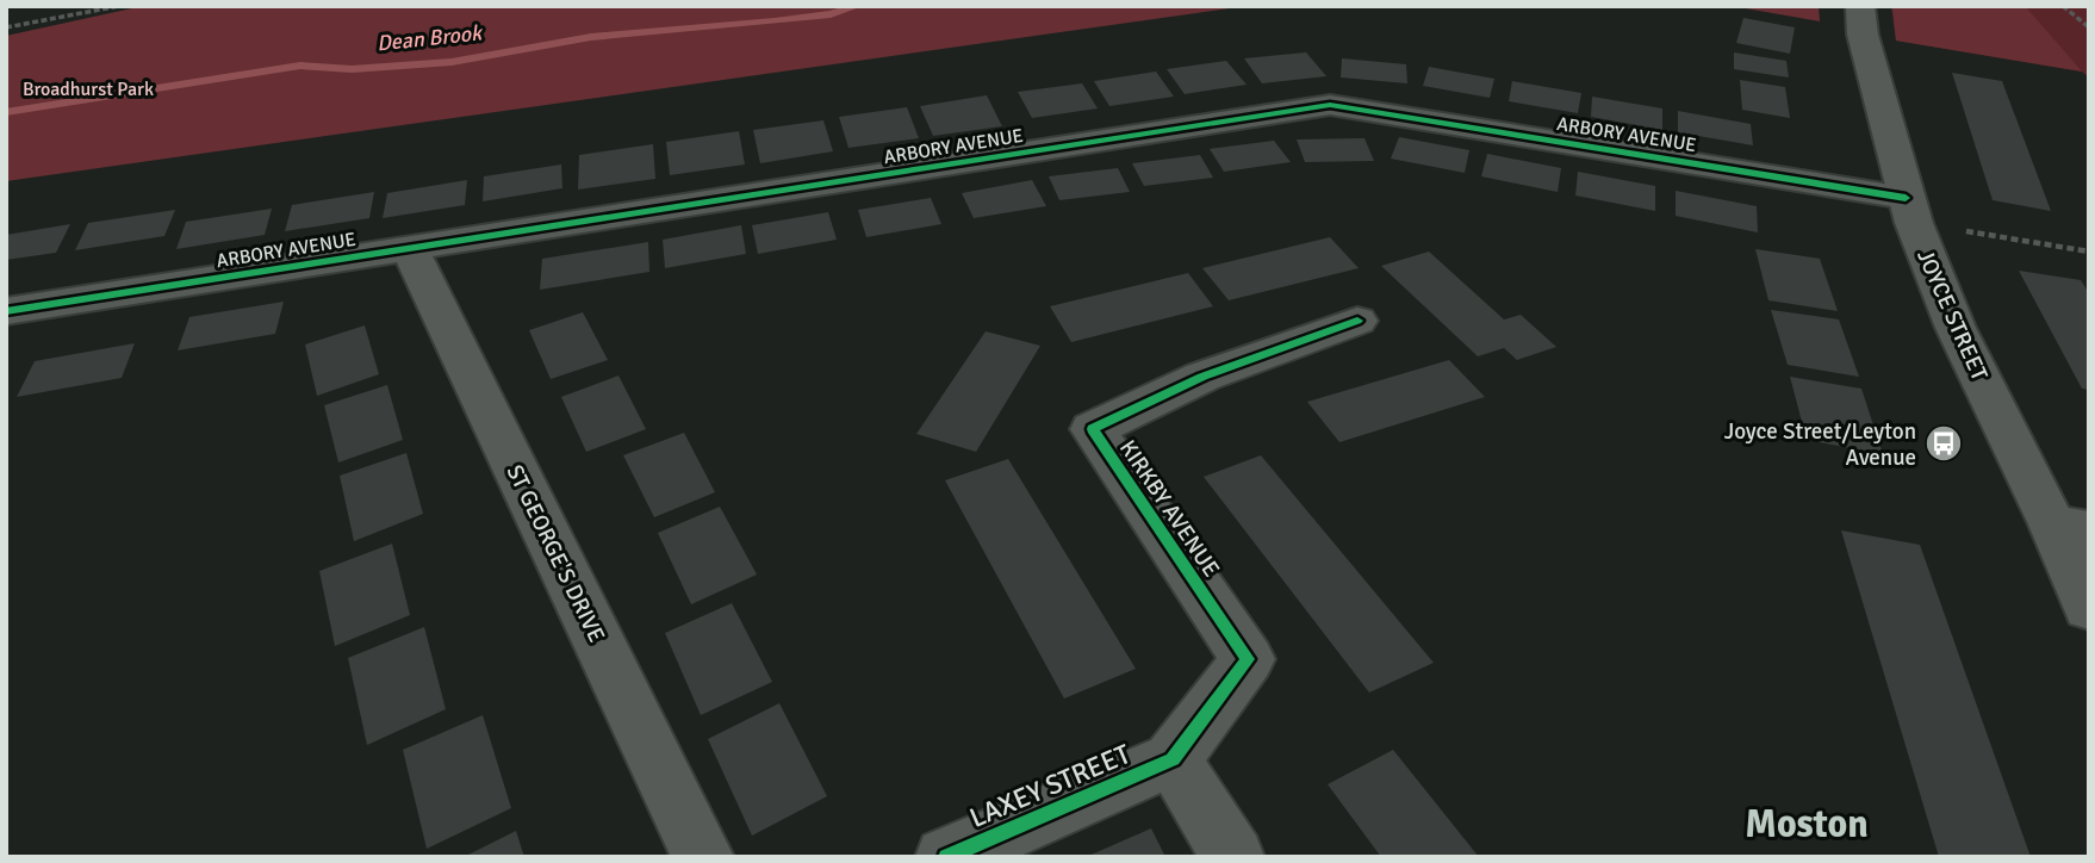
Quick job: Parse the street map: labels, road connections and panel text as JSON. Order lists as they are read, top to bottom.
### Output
{
  "streets": {
    "street": [
      "ARBORY AVENUE",
      "JOYCE STREET",
      "KIRKBY AVENUE",
      "ST GEORGE'S DRIVE",
      "LAXEY STREET"
    ]
  },
  "crossings": [
    ["ARBORY AVENUE", "JOYCE STREET"],
    ["ARBORY AVENUE", "ST GEORGE'S DRIVE"],
    ["KIRKBY AVENUE", "LAXEY STREET"]
  ],
  "districts": ["Moston"],
  "water": ["Dean Brook"],
  "parks": ["Broadhurst Park"],
  "places": {
    "bus stop": ["Joyce Street/Leyton Avenue"]
  }
}
